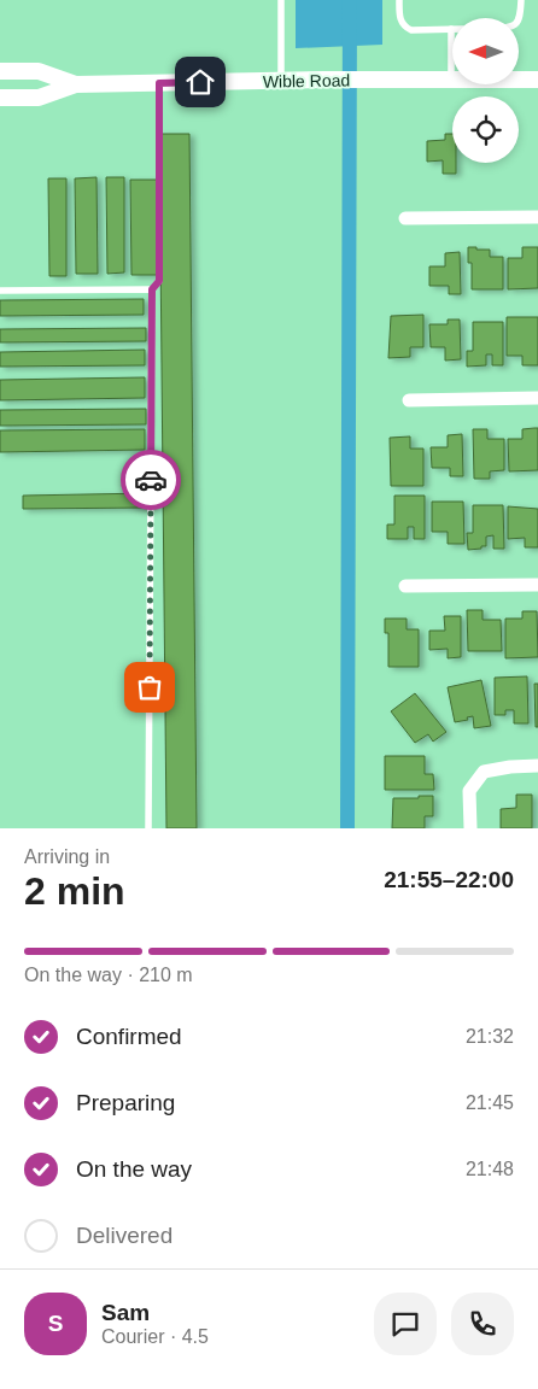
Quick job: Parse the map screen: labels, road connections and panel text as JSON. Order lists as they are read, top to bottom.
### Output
{
  "streets": {
    "street": ["Wible Road"]
  },
  "north": "left",
  "page": {
    "heading": ["2 min", "Arriving in", "21:55–22:00"],
    "panel": ["Sam", "Courier · 4.5"],
    "bar": "On the way · 210 m",
    "list": [
      ["Confirmed", "21:32"],
      ["Preparing", "21:45"],
      ["On the way", "21:48"],
      "Delivered"
    ],
    "round": "S"
  }
}
